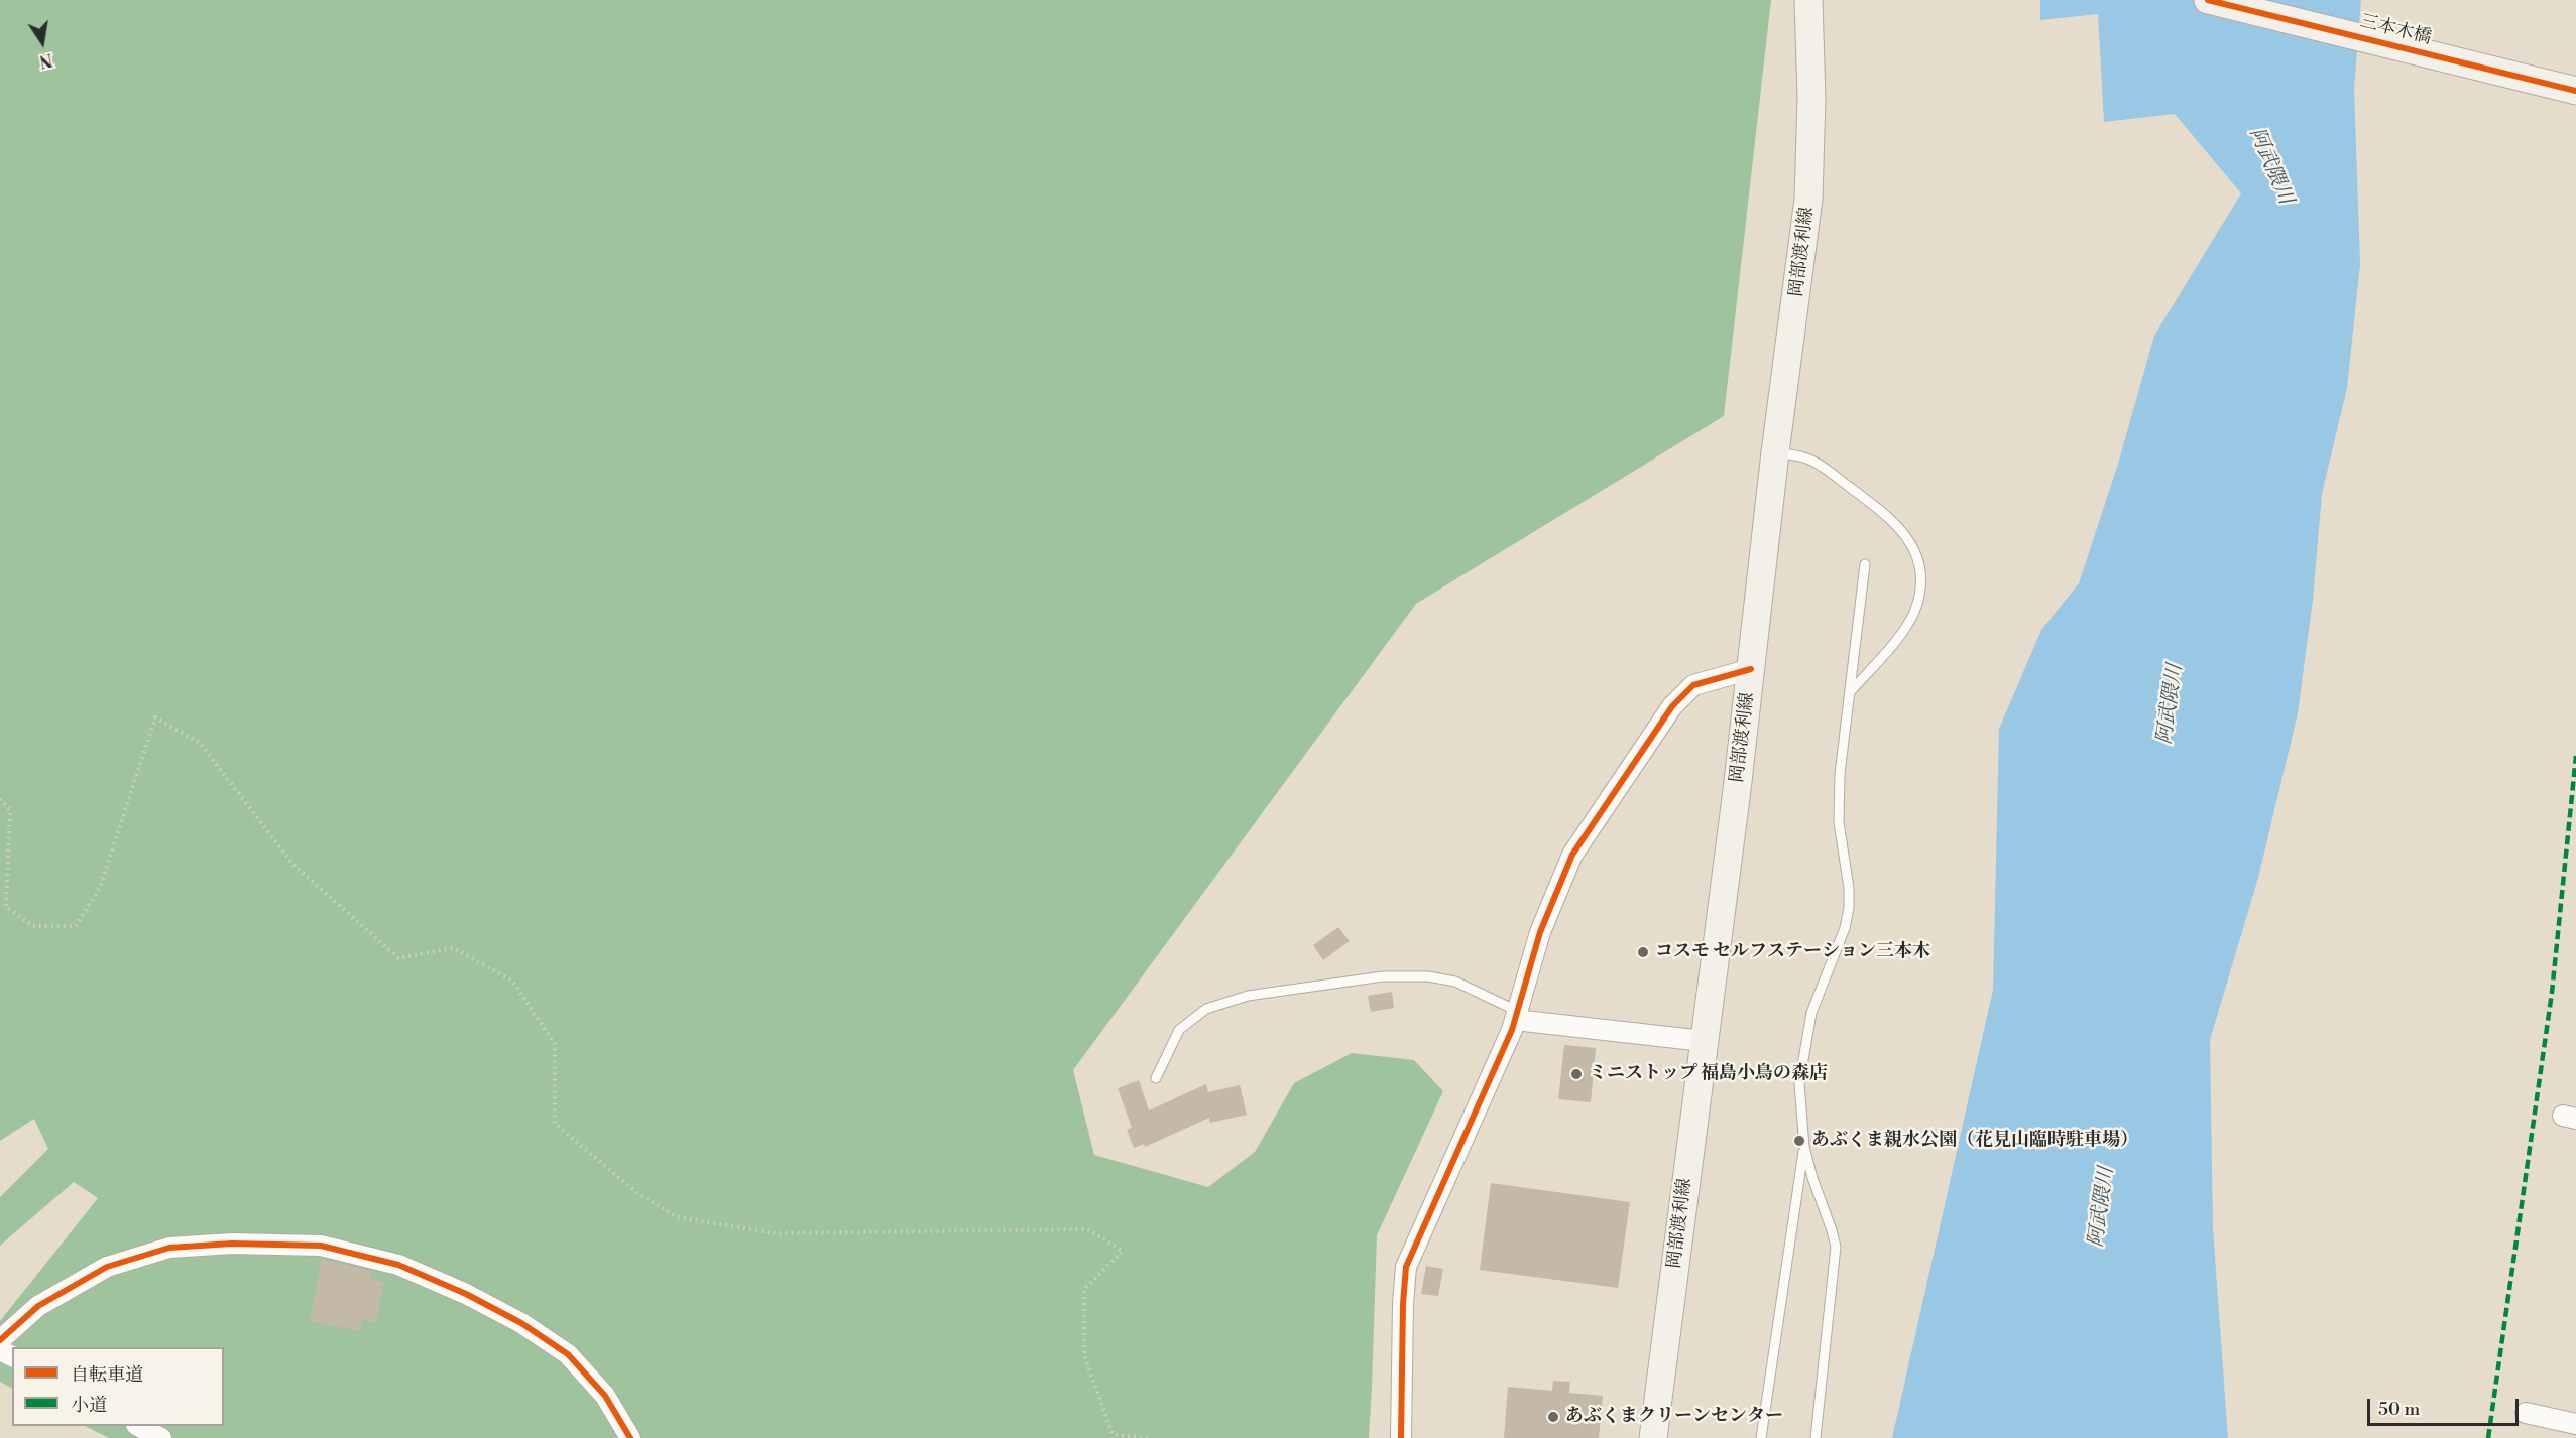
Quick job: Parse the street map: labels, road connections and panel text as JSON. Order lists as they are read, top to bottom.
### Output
{
  "streets": {
    "main road": ["三本木橋", "岡部渡利線"]
  },
  "water": ["阿武隈川"],
  "places": [
    "コスモ セルフステーション三本木",
    "ミニストップ 福島小鳥の森店",
    "あぶくま親水公園（花見山臨時駐車場）",
    "あぶくまクリーンセンター"
  ],
  "legend": ["自転車道", "小道"],
  "scale_bar": "50 m",
  "north": "bottom"
}
